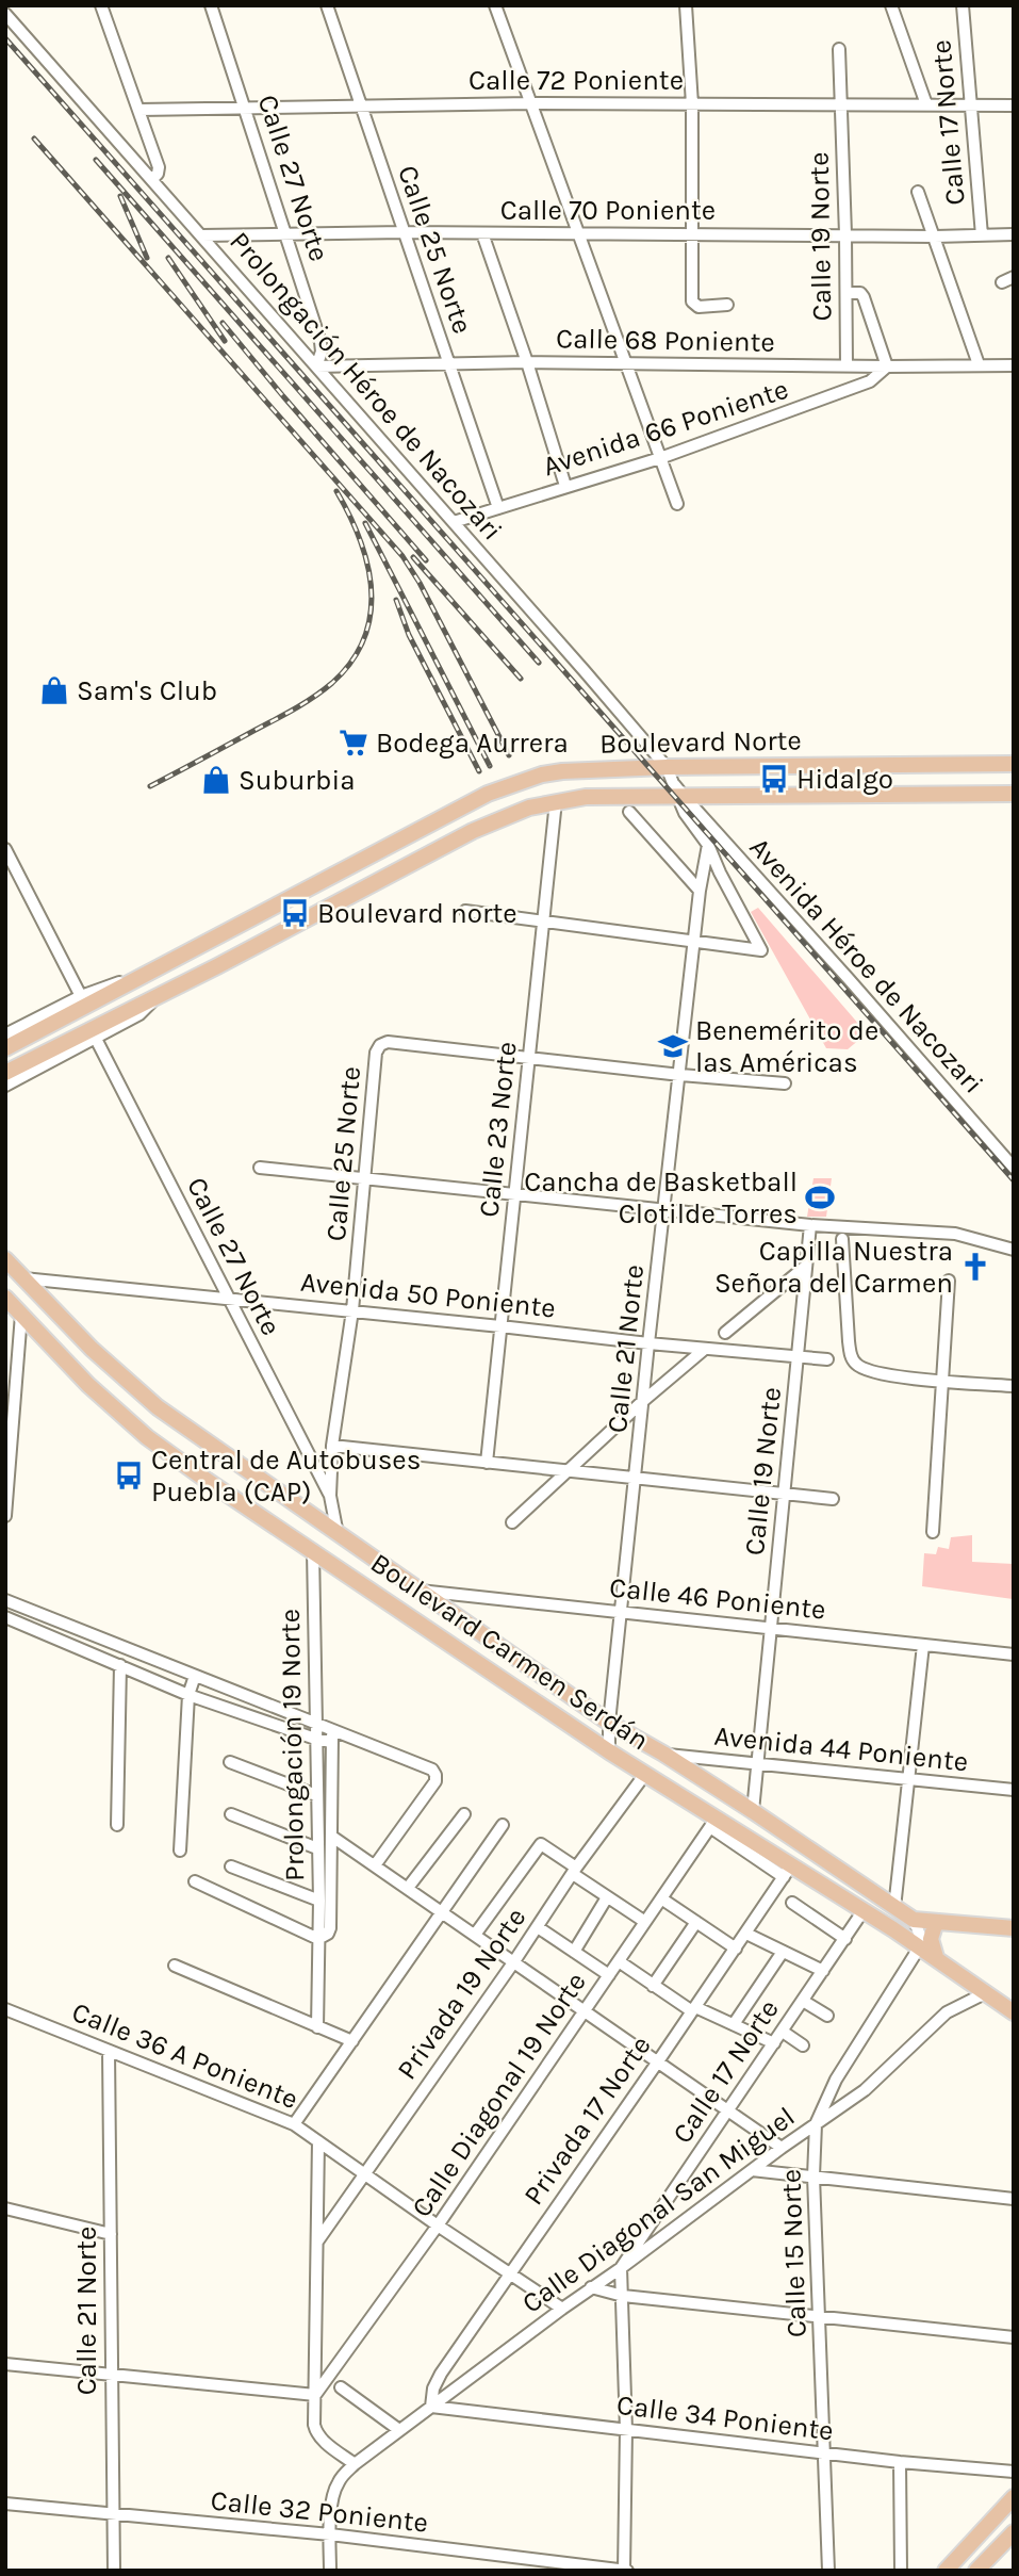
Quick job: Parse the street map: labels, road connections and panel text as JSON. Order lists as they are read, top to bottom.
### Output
{
  "streets": {
    "main road": ["Boulevard Norte", "Boulevard Carmen Serdán"],
    "street": [
      "Calle 72 Poniente",
      "Calle 17 Norte",
      "Calle 27 Norte",
      "Calle 70 Poniente",
      "Calle 19 Norte",
      "Calle 25 Norte",
      "Calle 68 Poniente",
      "Prolongación Héroe de Nacozari",
      "Avenida 66 Poniente",
      "Avenida Héroe de Nacozari",
      "Calle 23 Norte",
      "Avenida 50 Poniente",
      "Calle 21 Norte",
      "Calle 46 Poniente",
      "Prolongación 19 Norte",
      "Avenida 44 Poniente",
      "Privada 19 Norte",
      "Calle 36 A Poniente",
      "Calle Diagonal 19 Norte",
      "Privada 17 Norte",
      "Calle Diagonal San Miguel",
      "Calle 15 Norte",
      "Calle 34 Poniente",
      "Calle 32 Poniente"
    ]
  },
  "crossings": [
    ["Calle 72 Poniente", "Calle 17 Norte"],
    ["Calle 72 Poniente", "Calle 27 Norte"],
    ["Calle 72 Poniente", "Calle 19 Norte"],
    ["Calle 72 Poniente", "Calle 25 Norte"],
    ["Calle 17 Norte", "Calle 70 Poniente"],
    ["Calle 17 Norte", "Boulevard Carmen Serdán"],
    ["Calle 17 Norte", "Calle Diagonal San Miguel"],
    ["Calle 27 Norte", "Calle 70 Poniente"],
    ["Calle 27 Norte", "Calle 25 Norte"],
    ["Calle 27 Norte", "Calle 68 Poniente"],
    ["Calle 27 Norte", "Prolongación Héroe de Nacozari"],
    ["Calle 27 Norte", "Boulevard Norte"],
    ["Calle 27 Norte", "Avenida 50 Poniente"],
    ["Calle 70 Poniente", "Calle 19 Norte"],
    ["Calle 70 Poniente", "Calle 25 Norte"],
    ["Calle 70 Poniente", "Prolongación Héroe de Nacozari"],
    ["Calle 19 Norte", "Calle 68 Poniente"],
    ["Calle 19 Norte", "Avenida 50 Poniente"],
    ["Calle 19 Norte", "Calle 46 Poniente"],
    ["Calle 19 Norte", "Boulevard Carmen Serdán"],
    ["Calle 19 Norte", "Avenida 44 Poniente"],
    ["Calle 25 Norte", "Calle 68 Poniente"],
    ["Calle 25 Norte", "Avenida 66 Poniente"],
    ["Calle 25 Norte", "Calle 23 Norte"],
    ["Calle 25 Norte", "Avenida 50 Poniente"],
    ["Calle 25 Norte", "Boulevard Carmen Serdán"],
    ["Calle 68 Poniente", "Prolongación Héroe de Nacozari"],
    ["Calle 68 Poniente", "Avenida 66 Poniente"],
    ["Prolongación Héroe de Nacozari", "Avenida 66 Poniente"],
    ["Prolongación Héroe de Nacozari", "Boulevard Norte"],
    ["Prolongación Héroe de Nacozari", "Avenida Héroe de Nacozari"],
    ["Boulevard Norte", "Avenida Héroe de Nacozari"],
    ["Boulevard Norte", "Calle 23 Norte"],
    ["Calle 23 Norte", "Avenida 50 Poniente"],
    ["Avenida 50 Poniente", "Calle 21 Norte"],
    ["Avenida 50 Poniente", "Boulevard Carmen Serdán"],
    ["Calle 21 Norte", "Calle 46 Poniente"],
    ["Calle 21 Norte", "Boulevard Carmen Serdán"],
    ["Calle 21 Norte", "Calle 36 A Poniente"],
    ["Calle 21 Norte", "Calle 32 Poniente"],
    ["Calle 46 Poniente", "Boulevard Carmen Serdán"],
    ["Boulevard Carmen Serdán", "Prolongación 19 Norte"],
    ["Boulevard Carmen Serdán", "Avenida 44 Poniente"],
    ["Boulevard Carmen Serdán", "Privada 19 Norte"],
    ["Boulevard Carmen Serdán", "Calle Diagonal 19 Norte"],
    ["Boulevard Carmen Serdán", "Privada 17 Norte"],
    ["Boulevard Carmen Serdán", "Calle Diagonal San Miguel"],
    ["Boulevard Carmen Serdán", "Calle 15 Norte"],
    ["Privada 19 Norte", "Calle 36 A Poniente"],
    ["Calle 36 A Poniente", "Calle Diagonal 19 Norte"],
    ["Calle 36 A Poniente", "Privada 17 Norte"],
    ["Calle 36 A Poniente", "Calle Diagonal San Miguel"],
    ["Privada 17 Norte", "Calle Diagonal San Miguel"],
    ["Privada 17 Norte", "Calle 34 Poniente"],
    ["Calle Diagonal San Miguel", "Calle 15 Norte"],
    ["Calle Diagonal San Miguel", "Calle 34 Poniente"],
    ["Calle 15 Norte", "Calle 34 Poniente"]
  ],
  "places": {
    "shop": ["Sam's Club", "Suburbia"],
    "supermarket": ["Bodega Aurrera"],
    "bus stop": ["Hidalgo", "Boulevard norte", "Central de Autobuses Puebla (CAP)"],
    "school or university": ["Benemérito de las Américas"],
    "sports": ["Cancha de Basketball Clotilde Torres"],
    "church": ["Capilla Nuestra Señora del Carmen"]
  }
}
